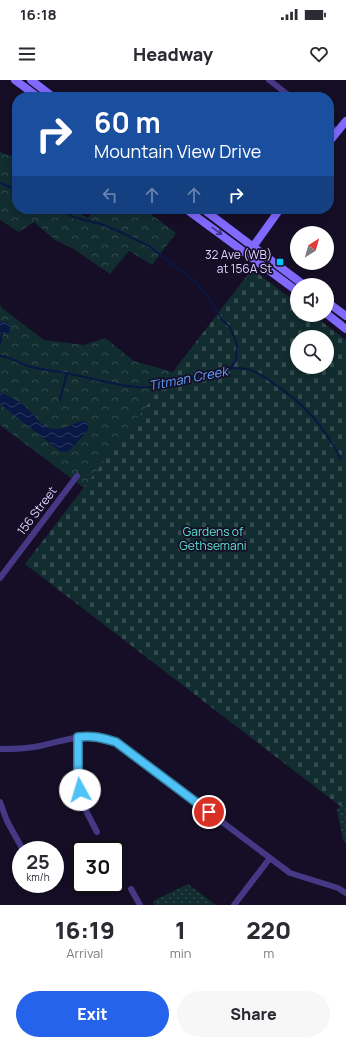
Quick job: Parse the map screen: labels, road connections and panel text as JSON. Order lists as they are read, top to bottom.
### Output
{
  "streets": {
    "street": ["156 Street"]
  },
  "water": ["Titman Creek"],
  "parks": ["Gardens of Gethsemani"],
  "places": {
    "transit": ["32 Ave (WB) at 156A St"]
  },
  "north": "top right",
  "page": {
    "status": "16:18",
    "header": "Headway",
    "turn": ["60 m", "Mountain View Drive"],
    "speed": "25 km/h",
    "limit": "30",
    "eta": [
      "16:19",
      "Arrival",
      "1",
      "min",
      "220",
      "m"
    ],
    "buttons": ["Exit", "Share"]
  }
}
